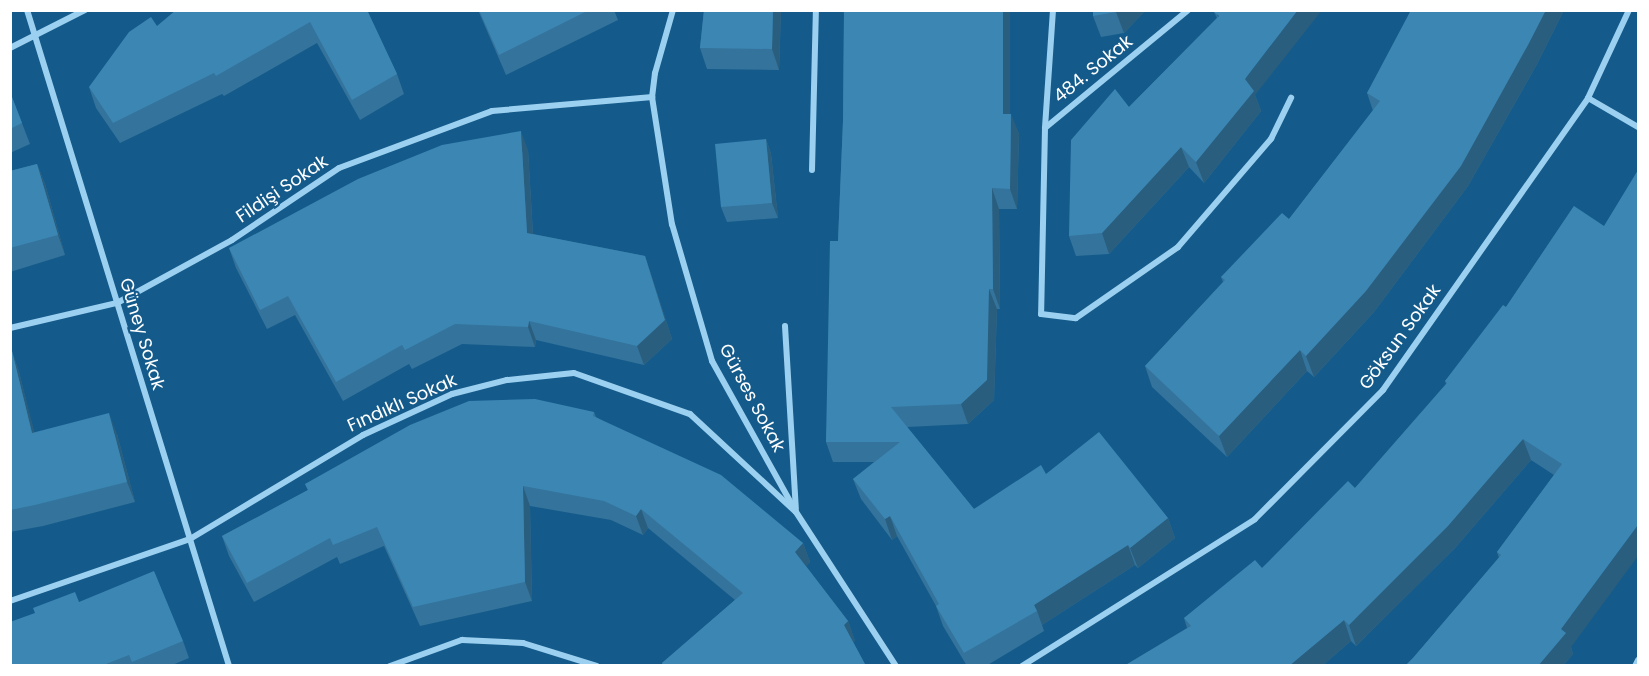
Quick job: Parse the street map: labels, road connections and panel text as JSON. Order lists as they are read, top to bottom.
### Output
{
  "streets": {
    "street": [
      "484. Sokak",
      "Fildişi Sokak",
      "Güney Sokak",
      "Göksun Sokak",
      "Gürses Sokak",
      "Fındıklı Sokak"
    ]
  },
  "crossings": [
    ["Fildişi Sokak", "Güney Sokak"],
    ["Fildişi Sokak", "Gürses Sokak"],
    ["Güney Sokak", "Fındıklı Sokak"],
    ["Gürses Sokak", "Fındıklı Sokak"]
  ]
}
